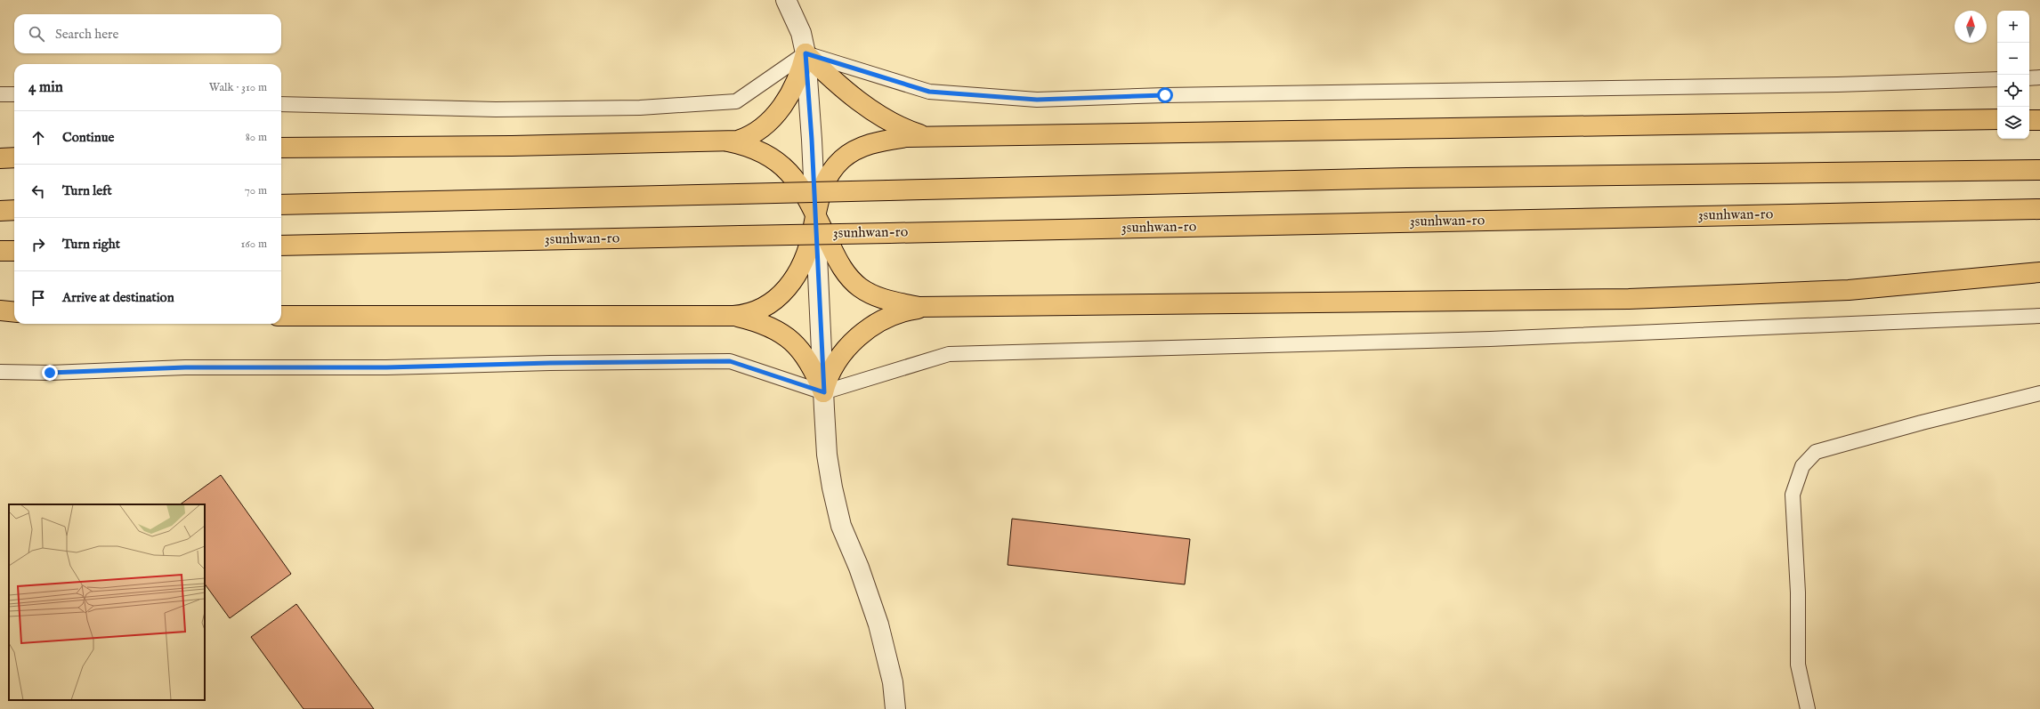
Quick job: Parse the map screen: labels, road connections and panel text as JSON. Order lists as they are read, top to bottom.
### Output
{
  "streets": {
    "highway": ["3sunhwan-ro"]
  },
  "north": "top",
  "page": {
    "map_buttons": ["+", "−"],
    "search": "Search here",
    "heading": ["4 min", "Walk · 310 m"],
    "list": [
      ["Continue", "80 m"],
      ["Turn left", "70 m"],
      ["Turn right", "160 m"],
      "Arrive at destination"
    ]
  }
}
